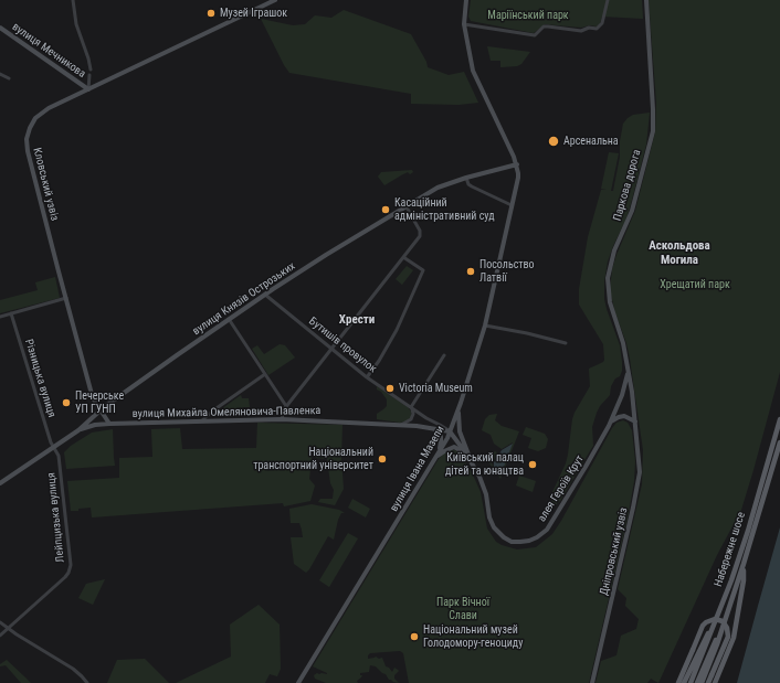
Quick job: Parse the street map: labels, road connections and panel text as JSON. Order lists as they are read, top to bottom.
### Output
{
  "streets": {
    "main road": [
      "вулиця Мечникова",
      "Кловський узвіз",
      "Паркова дорога",
      "вулиця Князів Острозьких",
      "вулиця Михайла Омеляновича-Павленка",
      "вулиця Івана Мазепи",
      "алея Героїв Крут",
      "Набережне шосе",
      "Дніпровський узвіз"
    ],
    "street": ["Бутишів провулок", "Різницька вулиця", "Лейпцизька вулиця"]
  },
  "crossings": [
    ["вулиця Мечникова", "Кловський узвіз"],
    ["Кловський узвіз", "вулиця Князів Острозьких"],
    ["Паркова дорога", "алея Героїв Крут"],
    ["Паркова дорога", "Дніпровський узвіз"],
    ["вулиця Князів Острозьких", "Бутишів провулок"],
    ["вулиця Князів Острозьких", "Різницька вулиця"],
    ["вулиця Князів Острозьких", "вулиця Михайла Омеляновича-Павленка"],
    ["вулиця Князів Острозьких", "вулиця Івана Мазепи"],
    ["вулиця Князів Острозьких", "Лейпцизька вулиця"],
    ["Бутишів провулок", "вулиця Михайла Омеляновича-Павленка"],
    ["Бутишів провулок", "вулиця Івана Мазепи"],
    ["Бутишів провулок", "алея Героїв Крут"],
    ["Різницька вулиця", "Лейпцизька вулиця"],
    ["вулиця Михайла Омеляновича-Павленка", "вулиця Івана Мазепи"],
    ["вулиця Михайла Омеляновича-Павленка", "алея Героїв Крут"],
    ["вулиця Івана Мазепи", "алея Героїв Крут"]
  ],
  "districts": ["Аскольдова Могила", "Хрести"],
  "parks": ["Маріїнський парк", "Хрещатий парк", "Парк Вічної Слави"],
  "places": [
    "Музей Іграшок",
    "Арсенальна",
    "Касаційний адміністративний суд",
    "Посольство Латвії",
    "Victoria Museum",
    "Печерське УП ГУНП",
    "Національний транспортний університет",
    "Київський палац дітей та юнацтва",
    "Національний музей Голодомору-геноциду"
  ]
}
